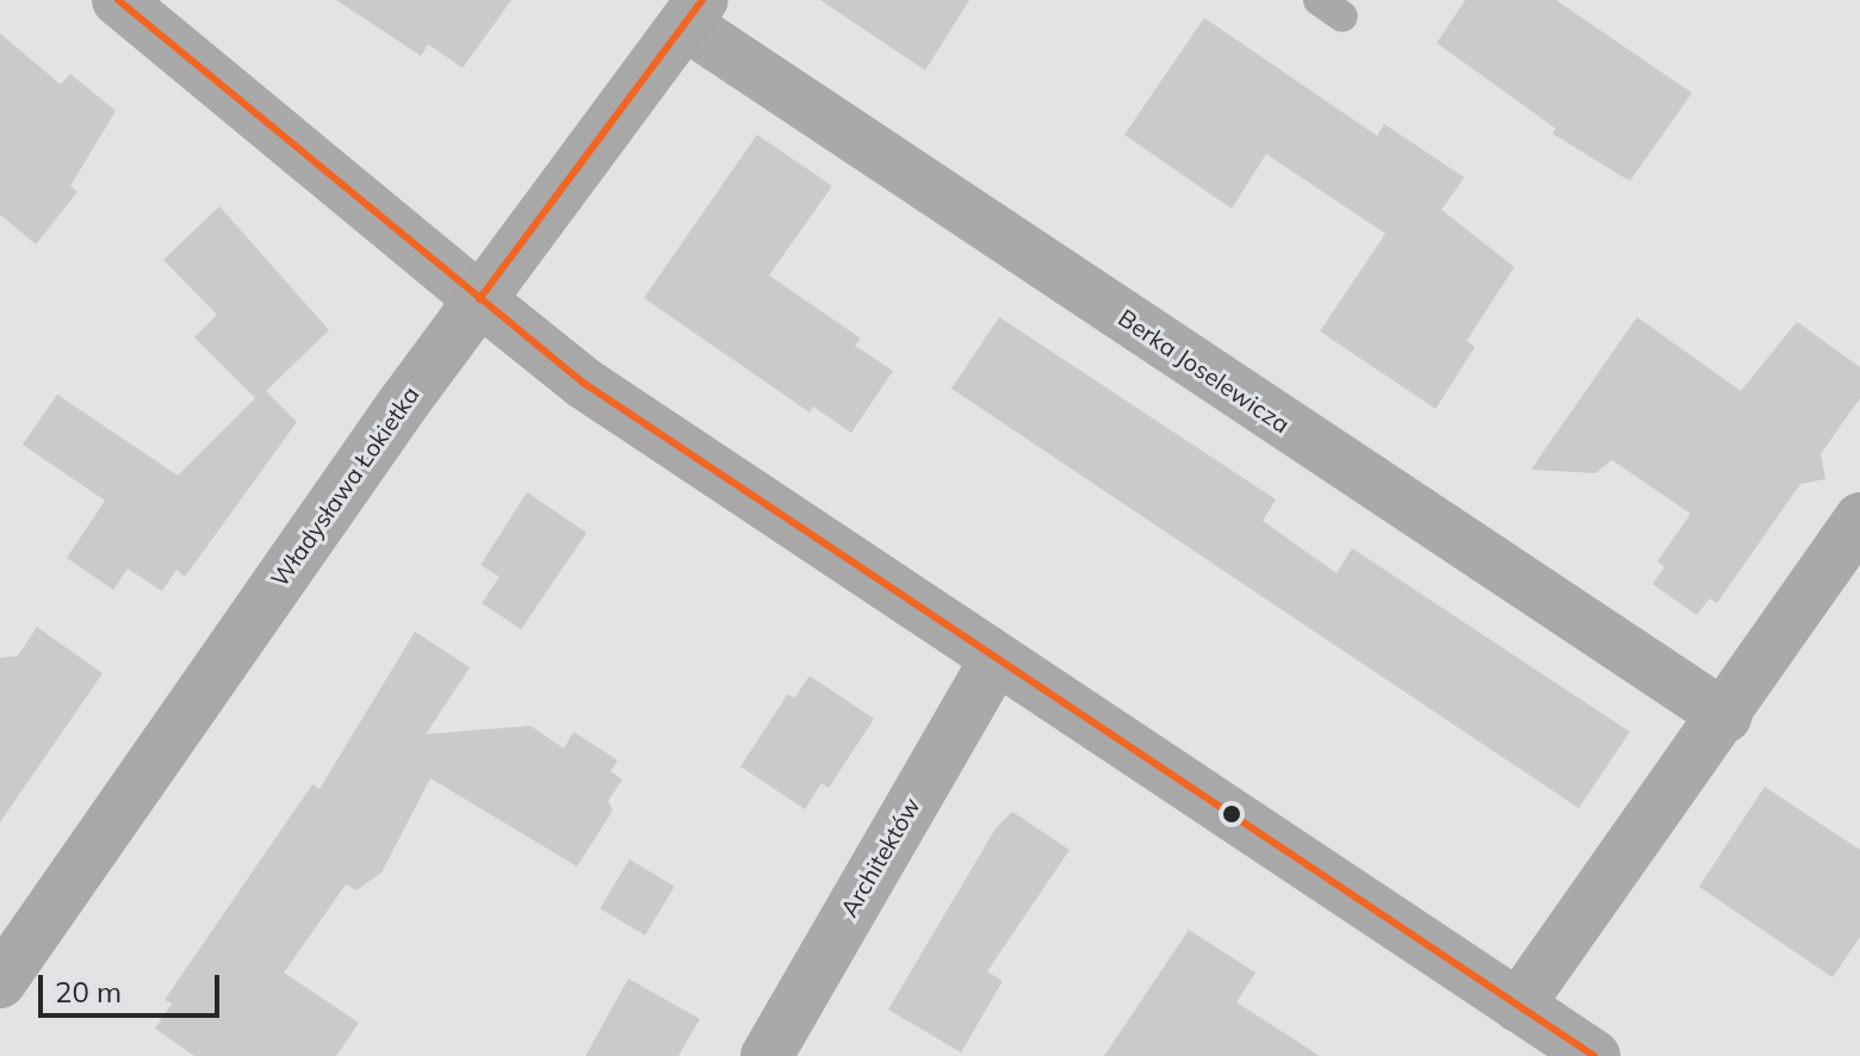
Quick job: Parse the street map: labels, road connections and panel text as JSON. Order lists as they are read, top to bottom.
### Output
{
  "streets": {
    "street": ["Berka Joselewicza", "Władysława Łokietka", "Architektów"]
  },
  "crossings": [
    ["Berka Joselewicza", "Władysława Łokietka"]
  ],
  "scale_bar": "20 m"
}
